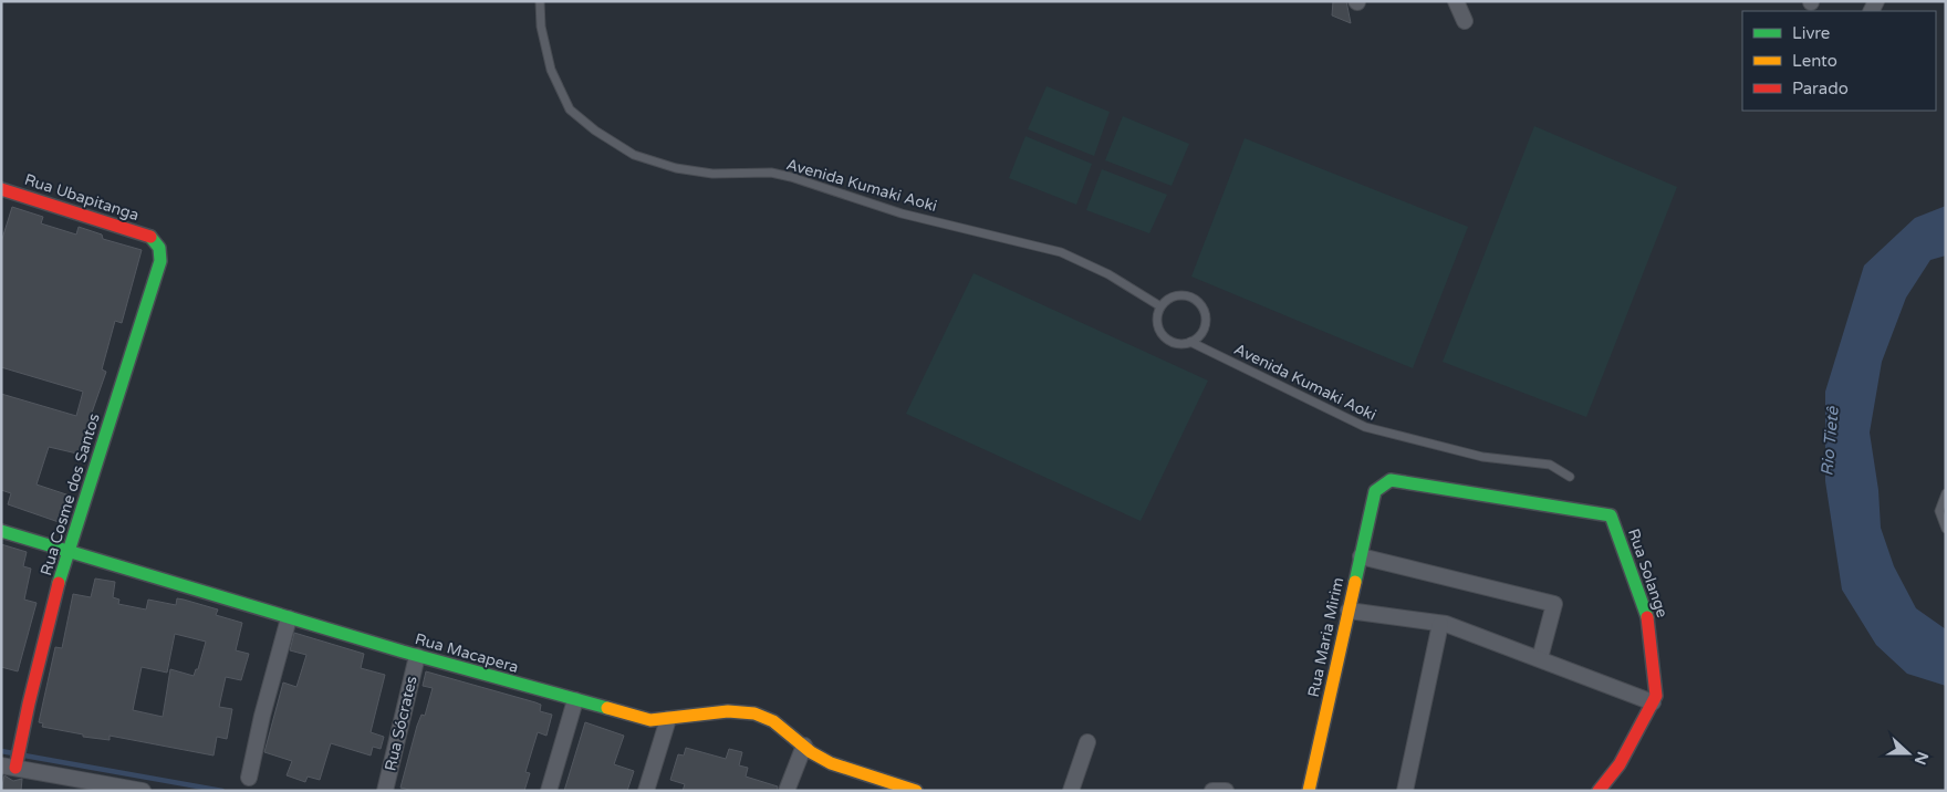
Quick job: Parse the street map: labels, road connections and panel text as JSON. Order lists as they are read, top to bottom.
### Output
{
  "streets": {
    "street": [
      "Rua Ubapitanga",
      "Rua Cosme dos Santos",
      "Rua Solange",
      "Rua Maria Mirim",
      "Rua Macapera",
      "Rua Sócrates"
    ],
    "lane": ["Avenida Kumaki Aoki"]
  },
  "crossings": [
    ["Rua Ubapitanga", "Rua Cosme dos Santos"],
    ["Rua Cosme dos Santos", "Rua Macapera"],
    ["Rua Solange", "Rua Maria Mirim"],
    ["Rua Macapera", "Rua Sócrates"]
  ],
  "water": ["Rio Tietê"],
  "legend": ["Livre", "Lento", "Parado"],
  "north": "right"
}
